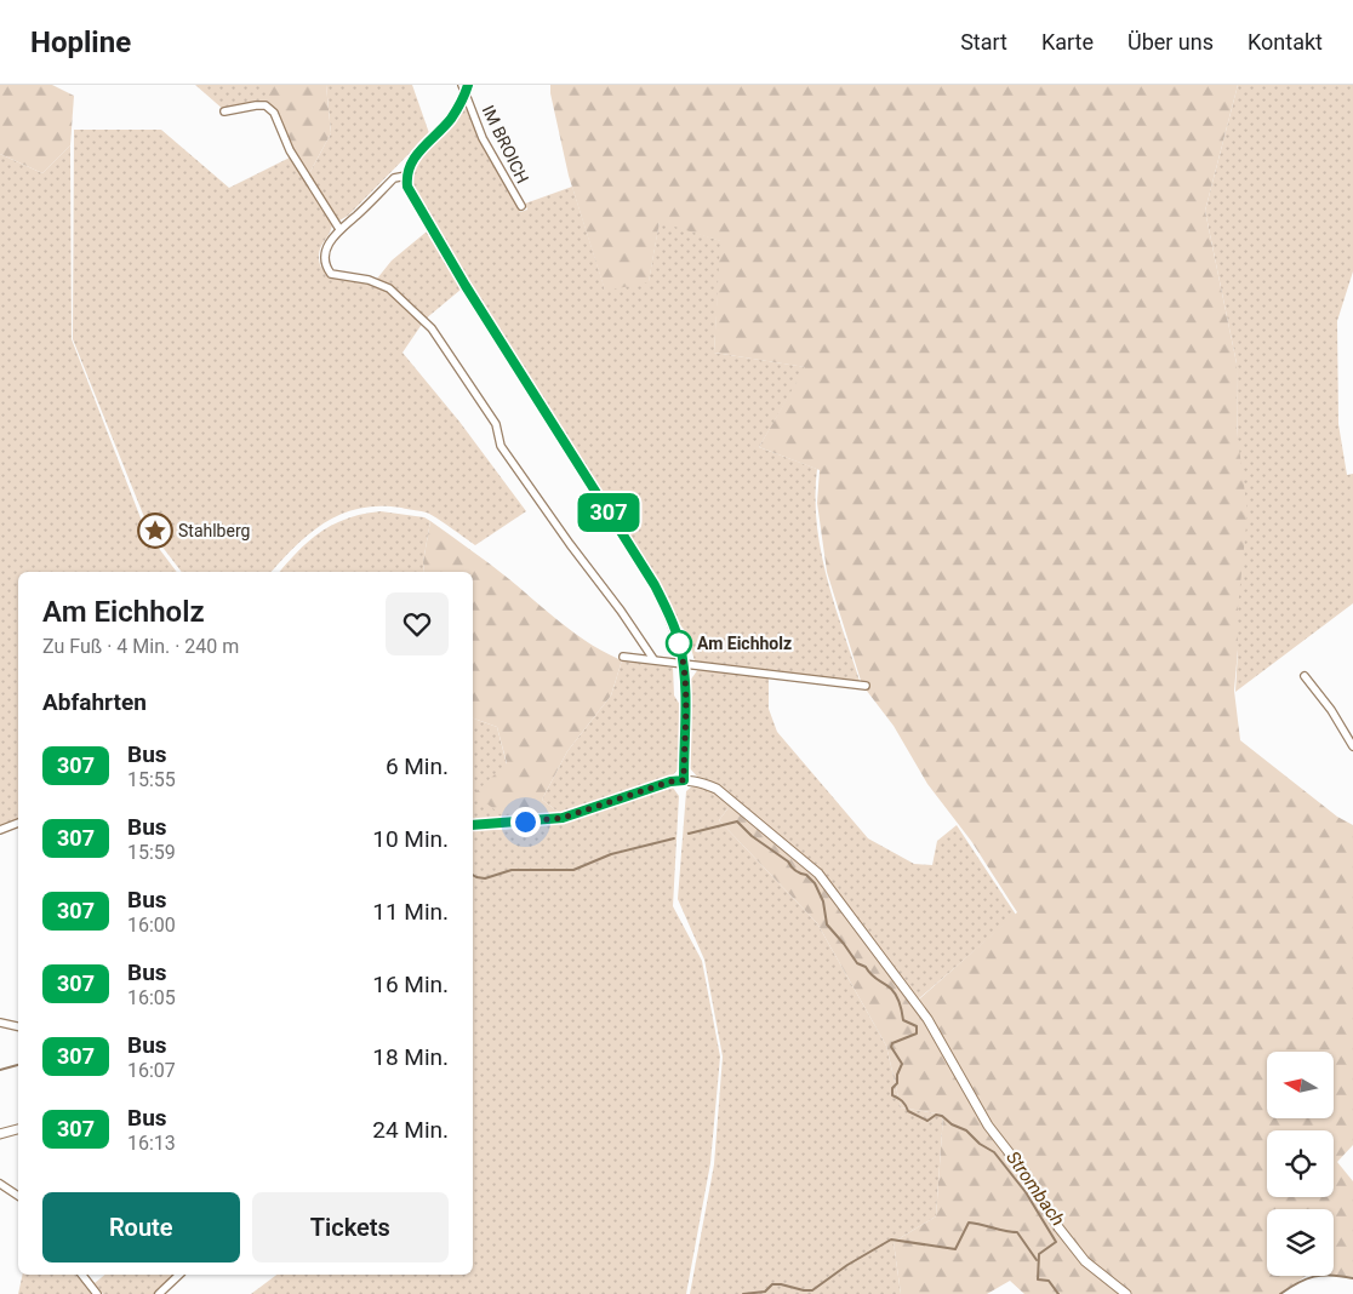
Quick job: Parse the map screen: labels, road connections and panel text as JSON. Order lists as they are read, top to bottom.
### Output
{
  "streets": {
    "street": ["IM BROICH"]
  },
  "water": ["Strombach"],
  "places": {
    "place": ["Stahlberg"],
    "other": ["Am Eichholz"]
  },
  "lines": ["bus line 307"],
  "north": "left",
  "page": {
    "header": "Hopline",
    "nav": [
      "Start",
      "Karte",
      "Über uns",
      "Kontakt"
    ],
    "on_map": "307",
    "heading": [
      ["Am Eichholz", "Zu Fuß · 4 Min. · 240 m"],
      "Abfahrten"
    ],
    "list": [
      {
        "mark": "307",
        "name": "Bus",
        "note": "15:55",
        "value": "6 Min."
      },
      {
        "mark": "307",
        "name": "Bus",
        "note": "15:59",
        "value": "10 Min."
      },
      {
        "mark": "307",
        "name": "Bus",
        "note": "16:00",
        "value": "11 Min."
      },
      {
        "mark": "307",
        "name": "Bus",
        "note": "16:05",
        "value": "16 Min."
      },
      {
        "mark": "307",
        "name": "Bus",
        "note": "16:07",
        "value": "18 Min."
      },
      {
        "mark": "307",
        "name": "Bus",
        "note": "16:13",
        "value": "24 Min."
      }
    ],
    "buttons": ["Route", "Tickets"]
  }
}
